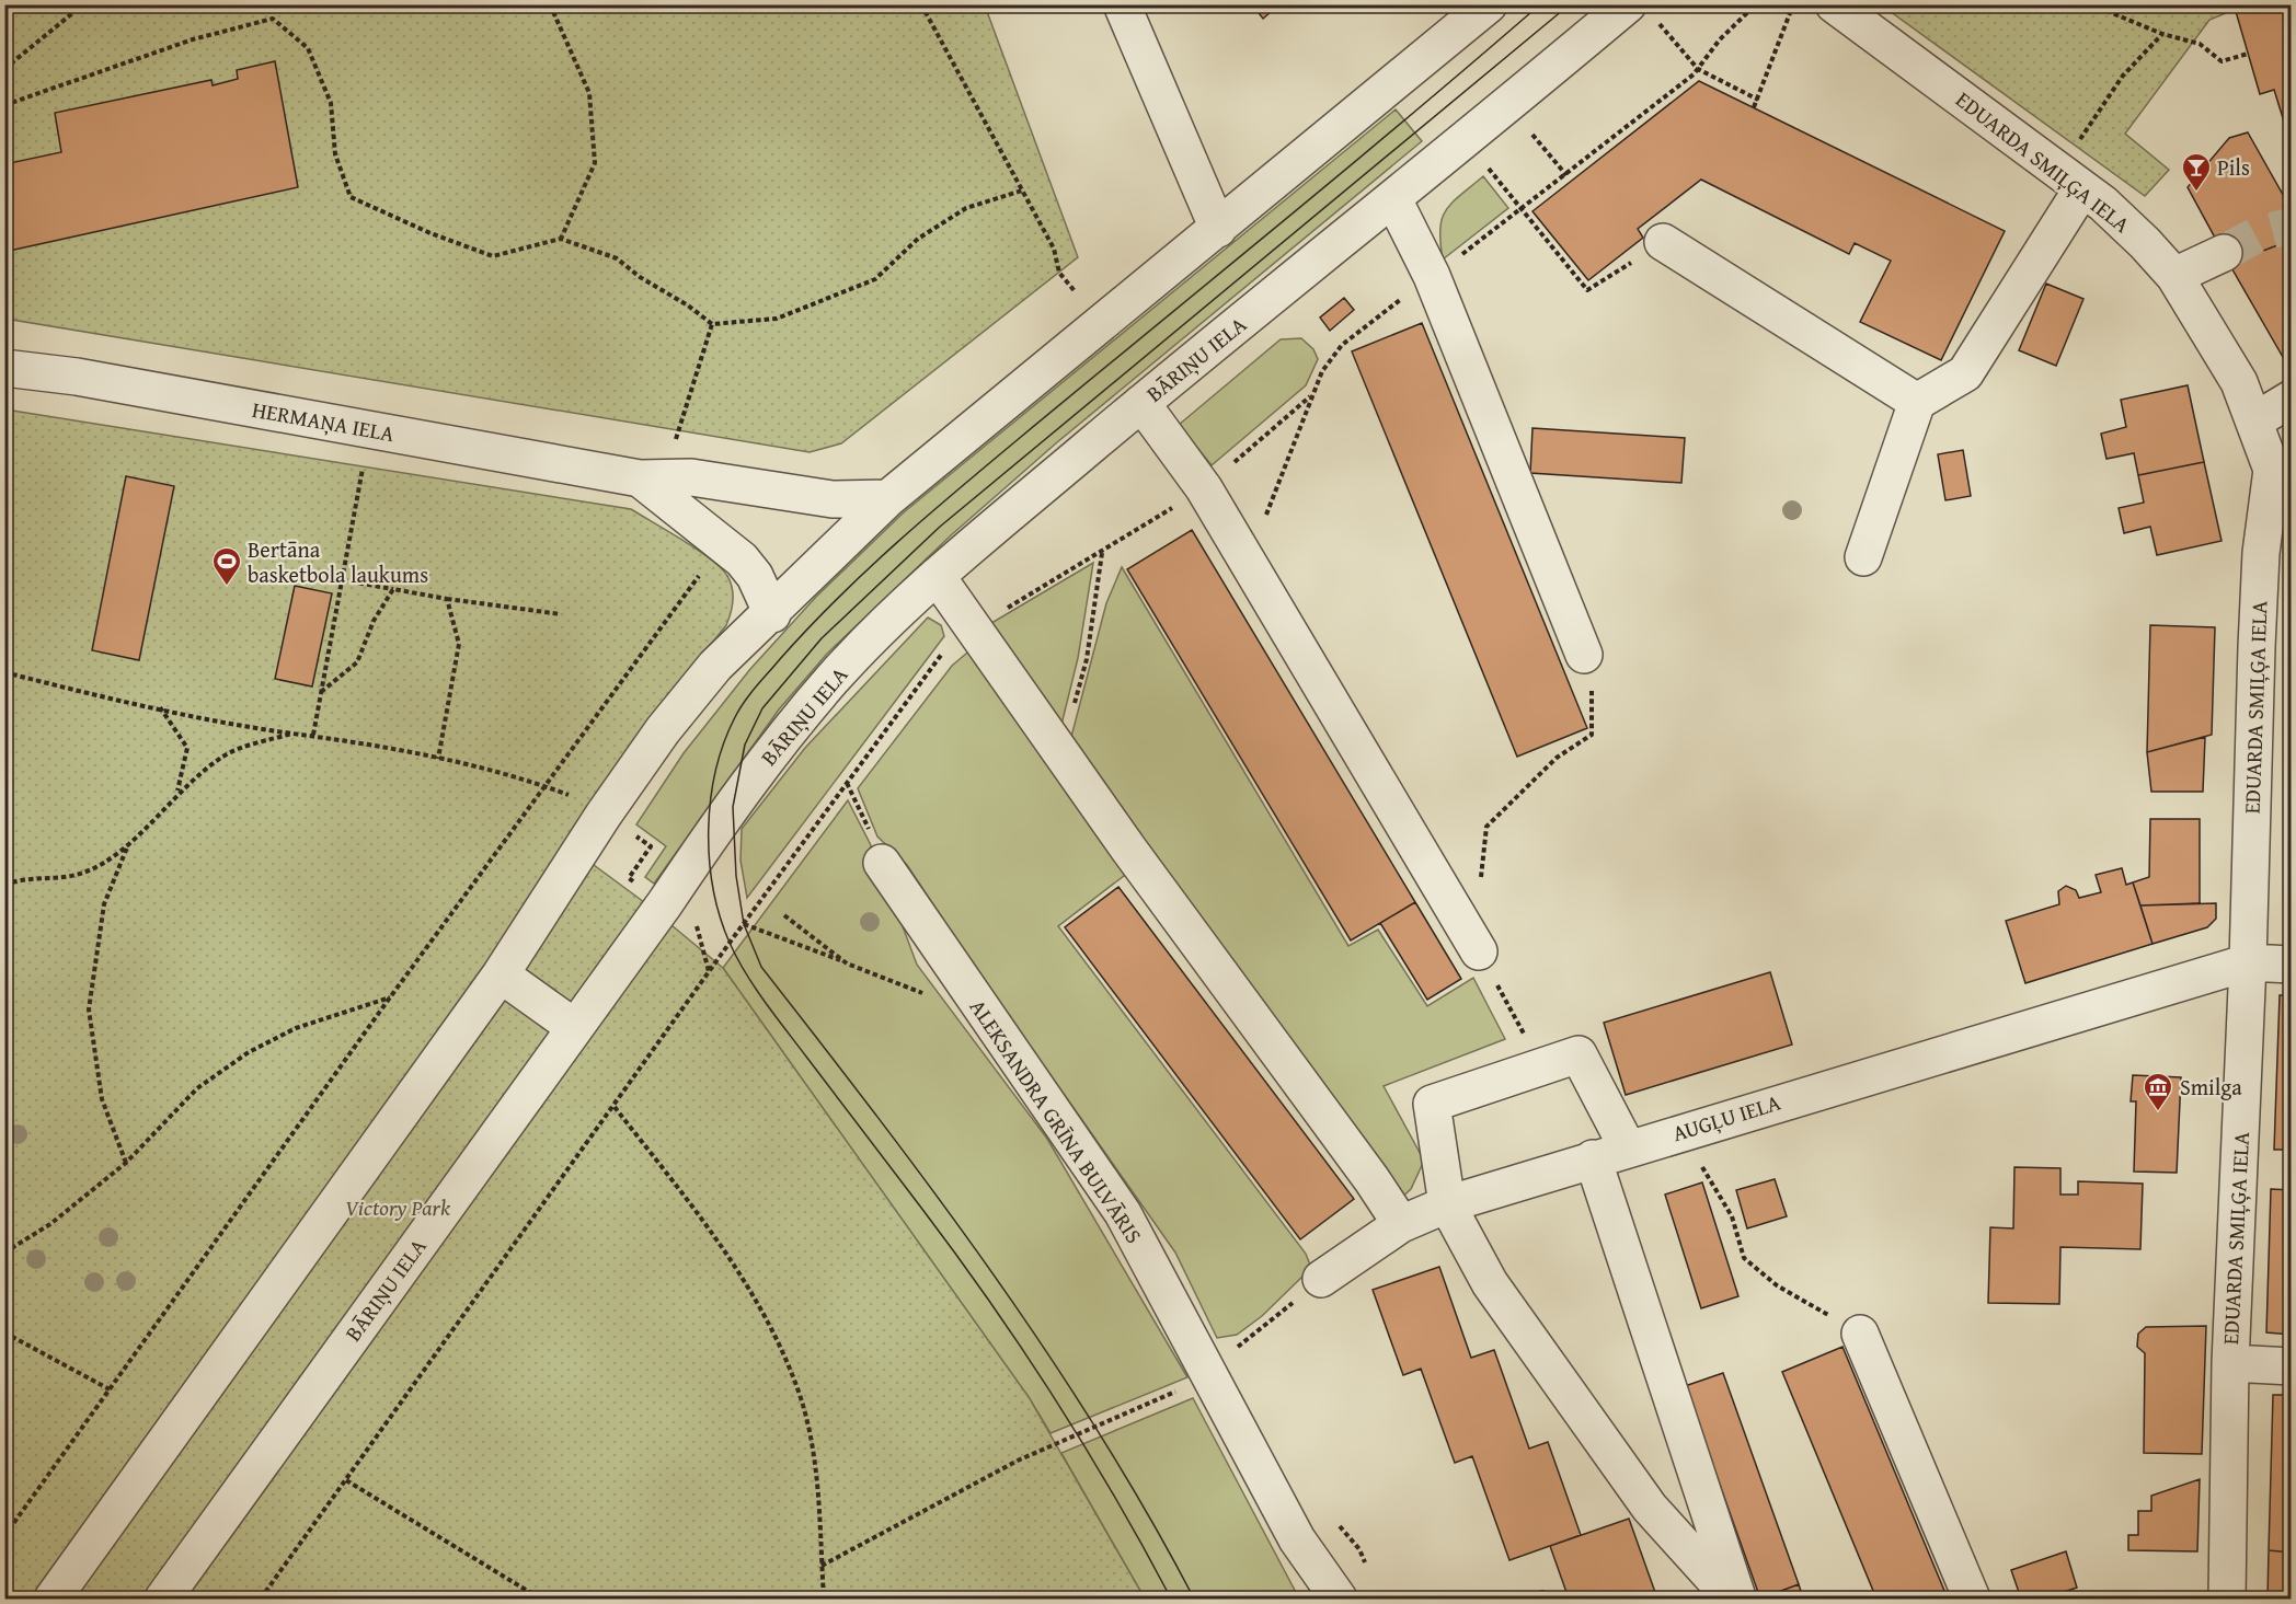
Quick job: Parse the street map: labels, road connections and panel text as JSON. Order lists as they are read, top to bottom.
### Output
{
  "streets": {
    "street": [
      "EDUARDA SMIĻĢA IELA",
      "BĀRIŅU IELA",
      "HERMAŅA IELA",
      "AUGĻU IELA",
      "ALEKSANDRA GRĪNA BULVĀRIS"
    ]
  },
  "crossings": [
    ["EDUARDA SMIĻĢA IELA", "AUGĻU IELA"]
  ],
  "parks": ["Victory Park"],
  "places": {
    "bar": ["Pils"],
    "sports": ["Bertāna basketbola laukums"],
    "museum": ["Smilga"]
  }
}
